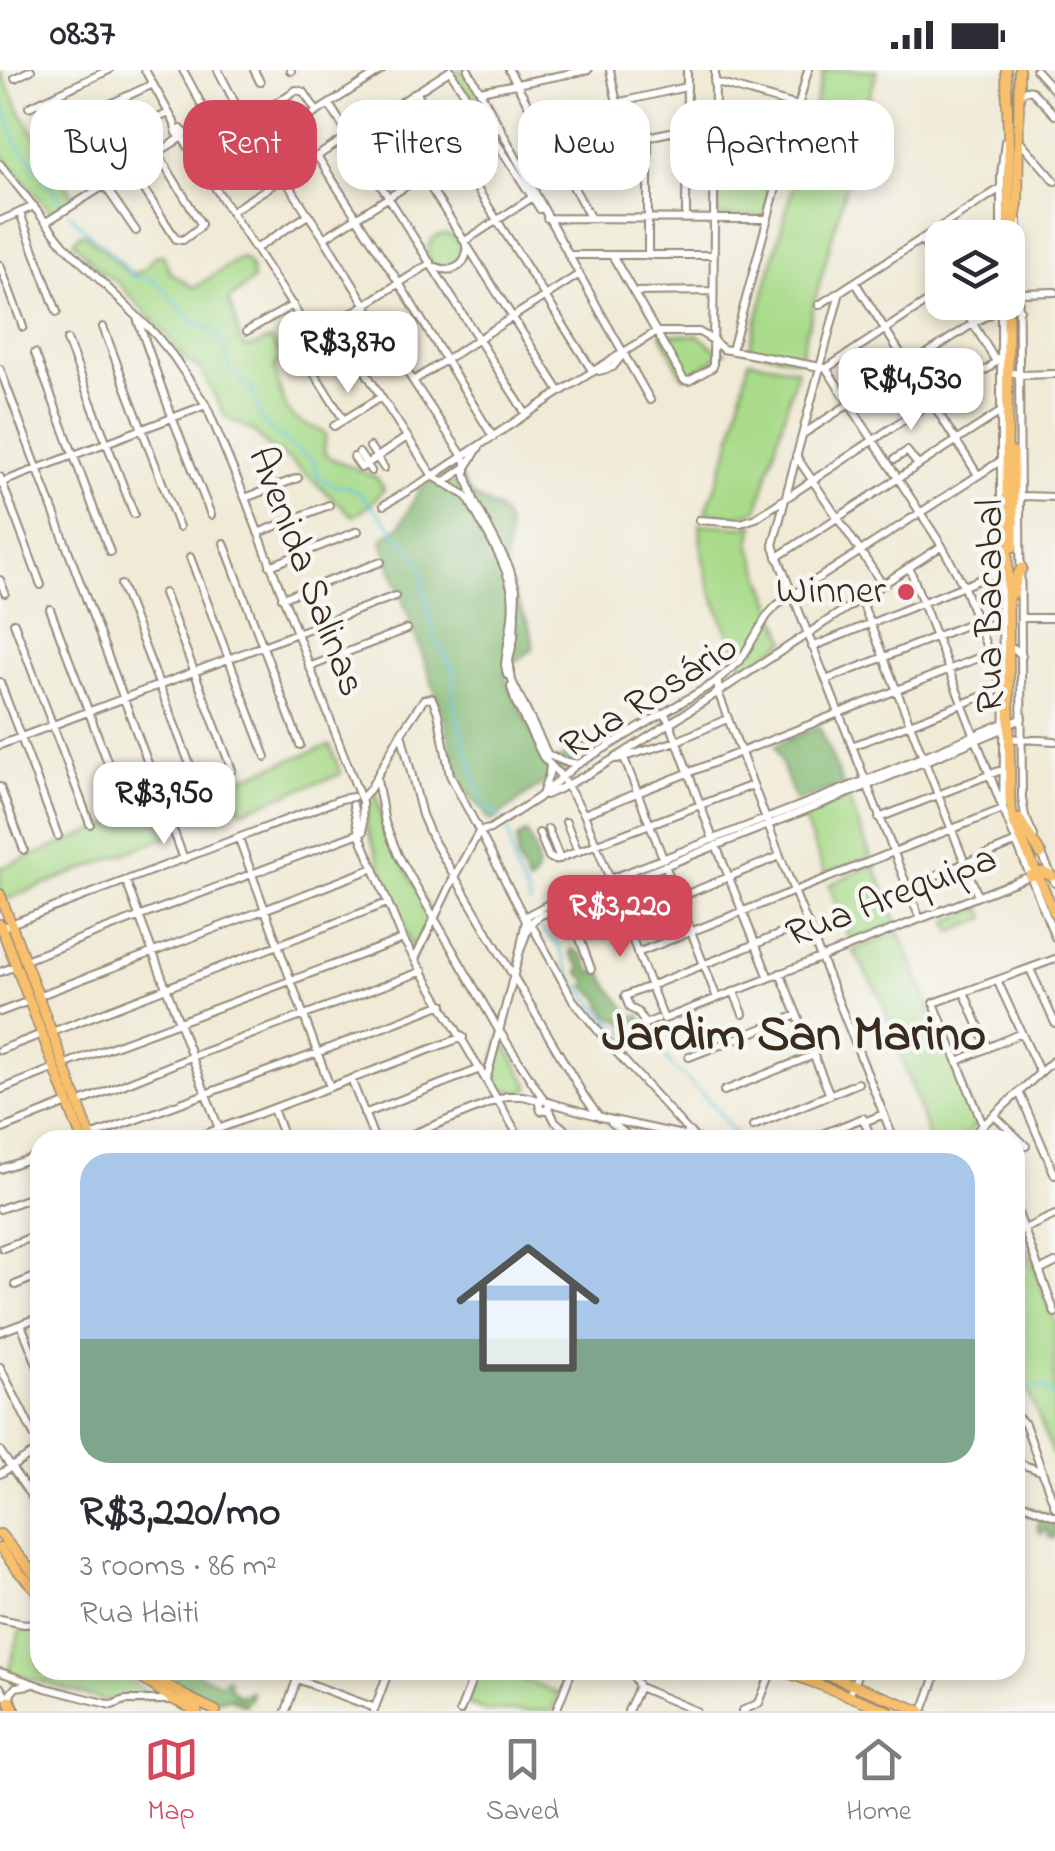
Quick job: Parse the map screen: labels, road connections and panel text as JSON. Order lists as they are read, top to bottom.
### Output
{
  "streets": {
    "street": [
      "Avenida Salinas",
      "Rua Bacabal",
      "Rua Rosário",
      "Rua Arequipa"
    ]
  },
  "crossings": [
    ["Rua Bacabal", "Rua Arequipa"]
  ],
  "districts": ["Jardim San Marino"],
  "places": ["Winner"],
  "page": {
    "status": "08:37",
    "chip": [
      "Buy",
      "Rent",
      "Filters",
      "New",
      "Apartment"
    ],
    "price": [
      "R$3,870",
      "R$4,530",
      "R$3,950",
      "R$3,220"
    ],
    "list": [
      {
        "name": "R$3,220/mo",
        "note": "3 rooms · 86 m² · Rua Haiti"
      }
    ],
    "tabs": ["Map", "Saved", "Home"]
  }
}
